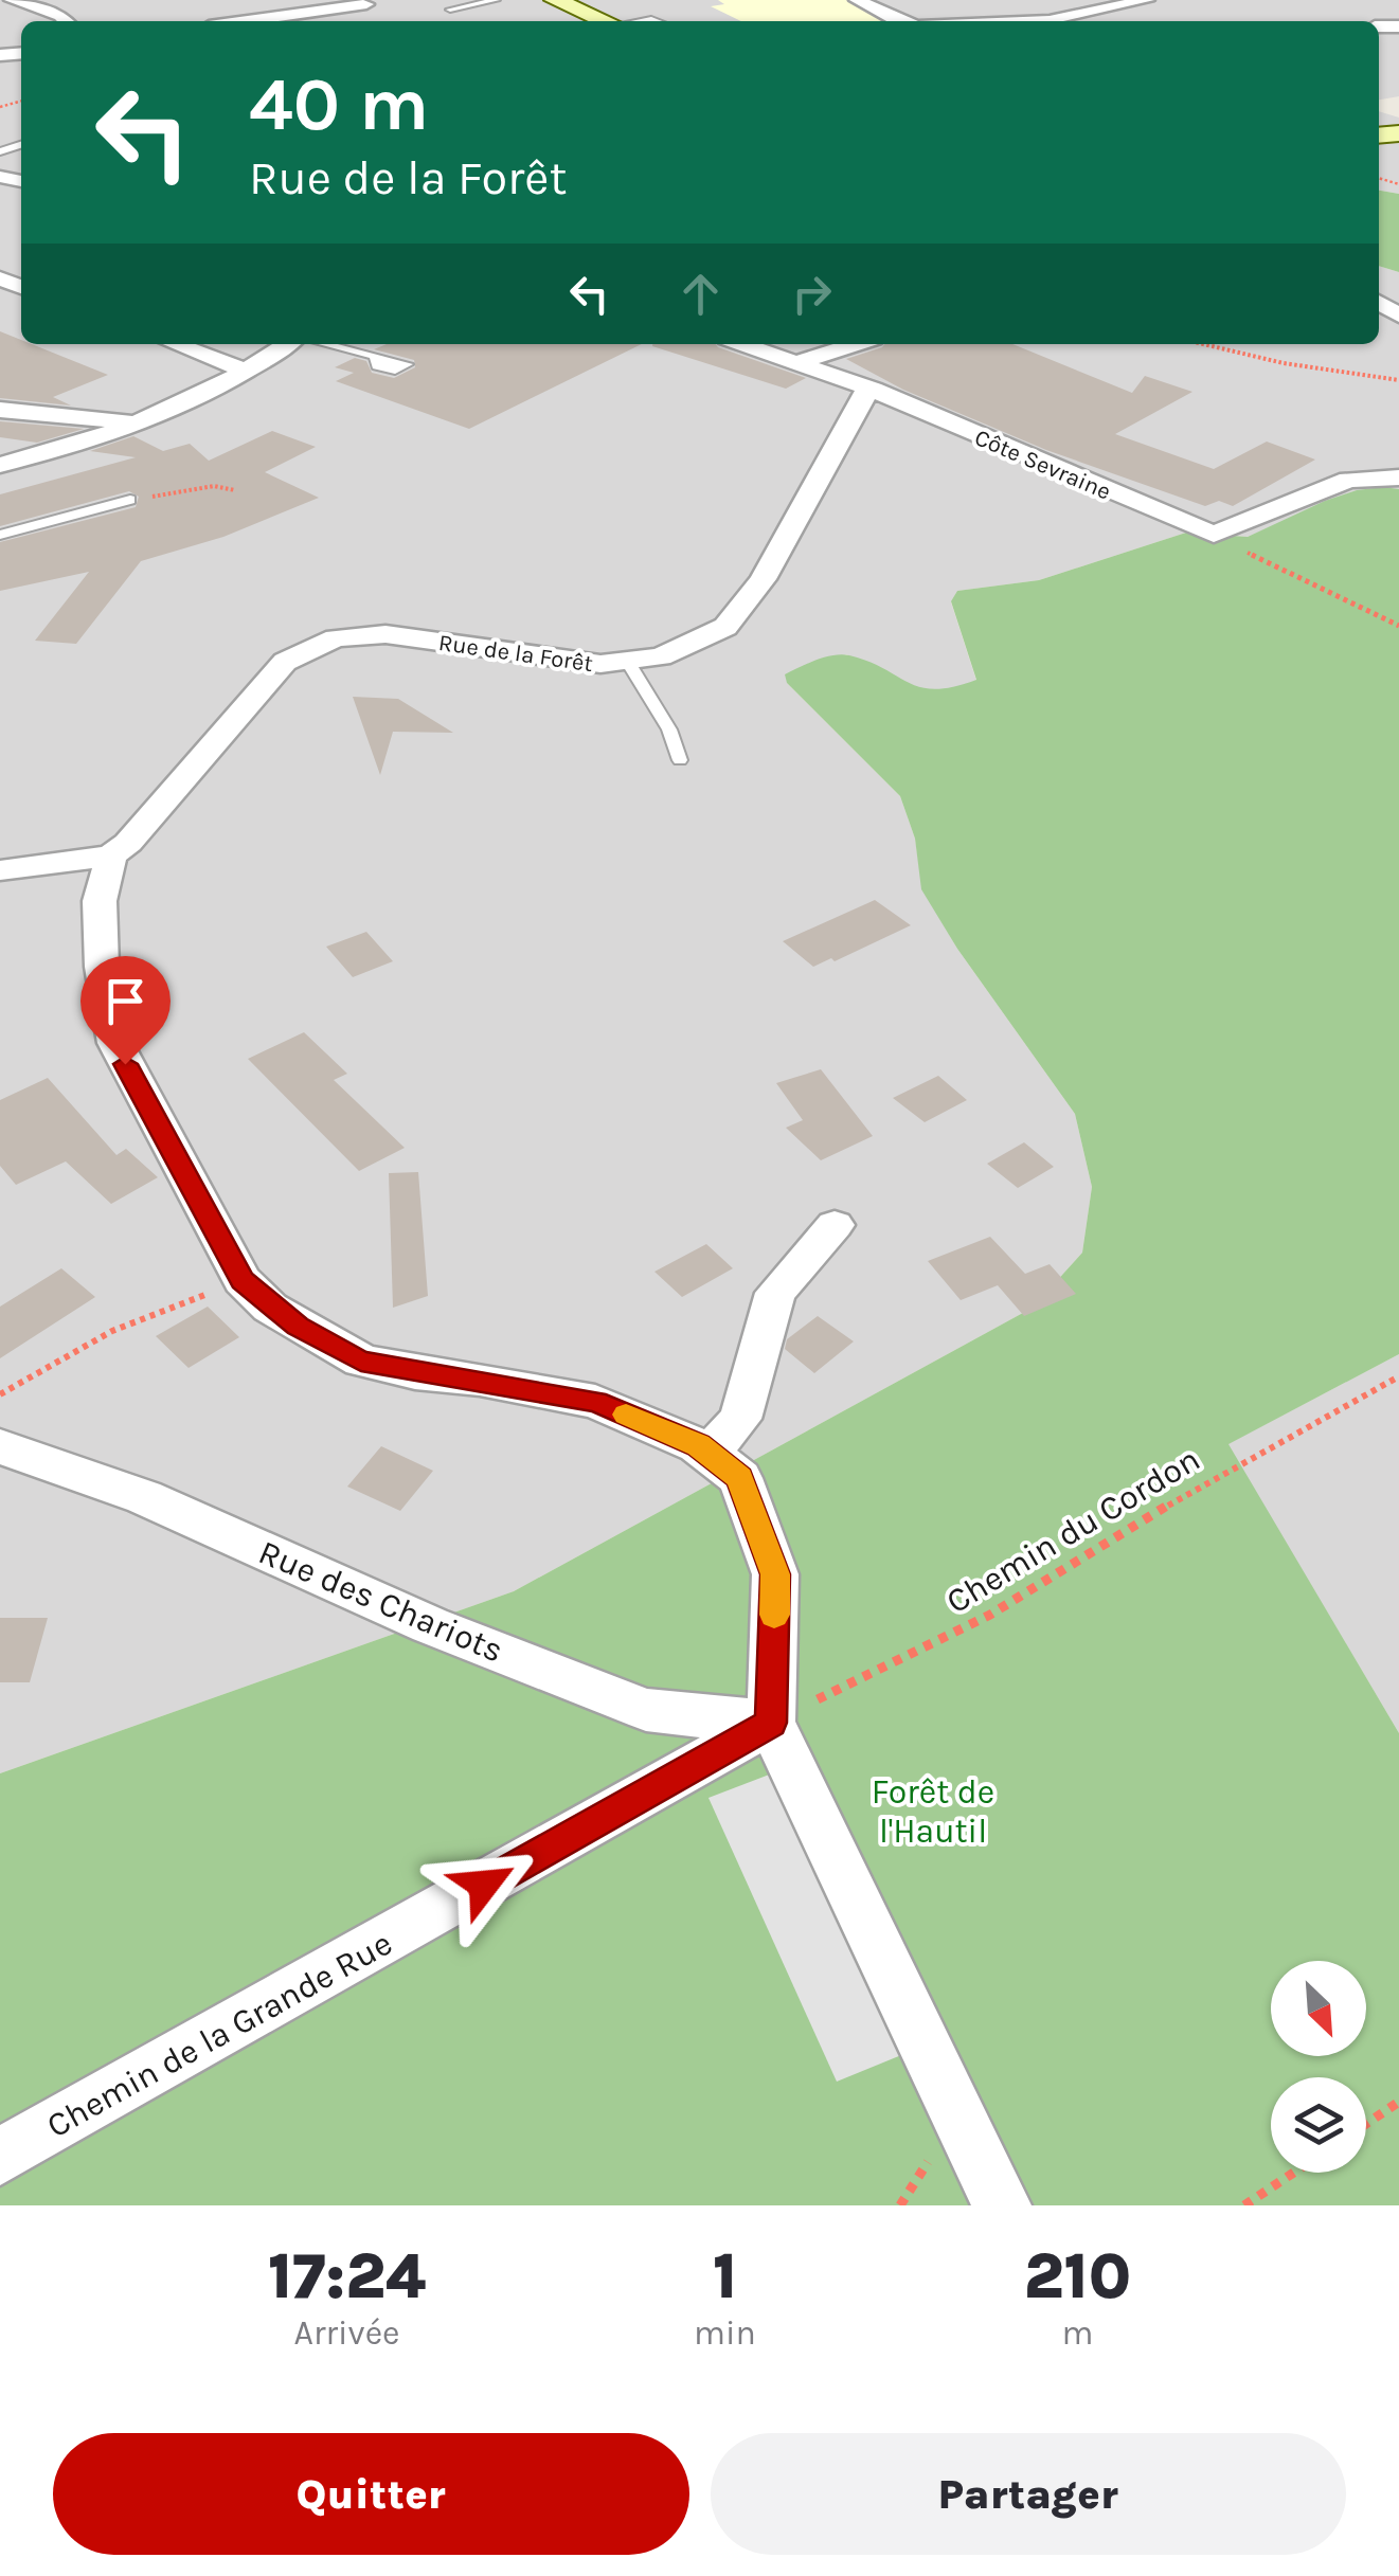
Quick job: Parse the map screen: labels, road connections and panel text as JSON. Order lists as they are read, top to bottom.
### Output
{
  "streets": {
    "street": [
      "Côte Sevraine",
      "Rue de la Forêt",
      "Rue des Chariots",
      "Chemin de la Grande Rue"
    ],
    "path": ["Chemin du Cordon"]
  },
  "crossings": [
    ["Côte Sevraine", "Rue de la Forêt"],
    ["Chemin du Cordon", "Rue des Chariots"],
    ["Chemin du Cordon", "Chemin de la Grande Rue"],
    ["Rue des Chariots", "Chemin de la Grande Rue"]
  ],
  "parks": ["Forêt de l'Hautil"],
  "north": "bottom right",
  "page": {
    "turn": ["40 m", "Rue de la Forêt"],
    "eta": [
      "17:24",
      "Arrivée",
      "1",
      "min",
      "210",
      "m"
    ],
    "buttons": ["Quitter", "Partager"]
  }
}
